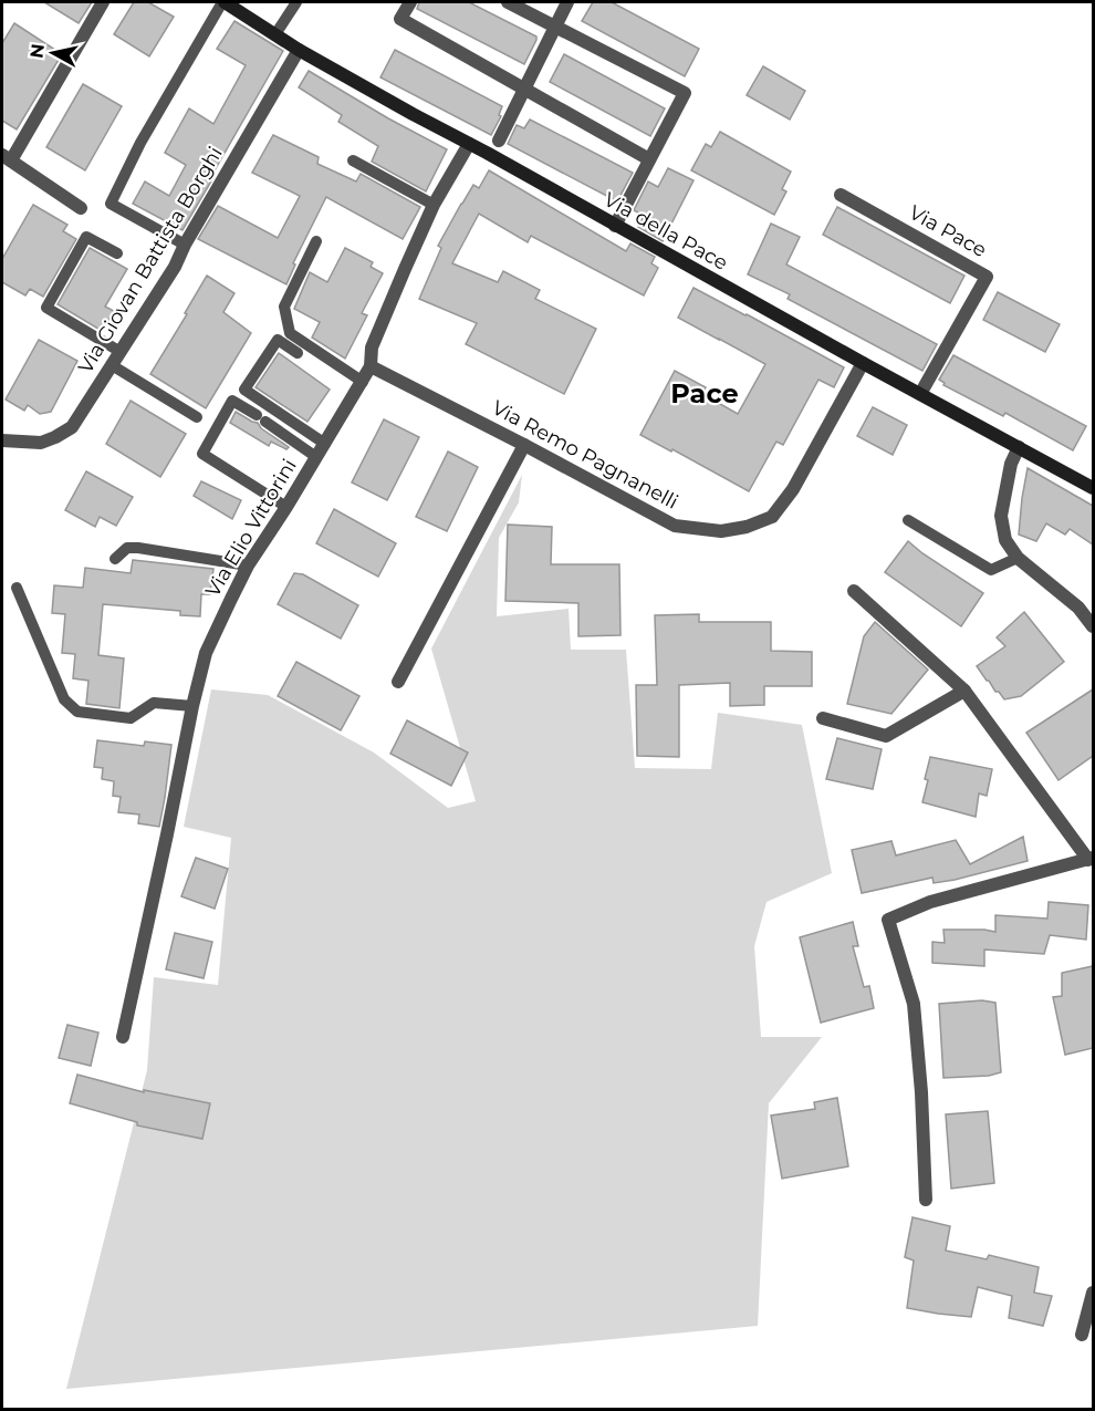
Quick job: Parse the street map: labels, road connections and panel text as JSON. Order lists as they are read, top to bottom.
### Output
{
  "streets": {
    "main road": ["Via della Pace"],
    "street": [
      "Via Pace",
      "Via Giovan Battista Borghi",
      "Via Remo Pagnanelli",
      "Via Elio Vittorini"
    ]
  },
  "crossings": [
    ["Via della Pace", "Via Pace"],
    ["Via della Pace", "Via Giovan Battista Borghi"],
    ["Via della Pace", "Via Remo Pagnanelli"],
    ["Via della Pace", "Via Elio Vittorini"],
    ["Via Remo Pagnanelli", "Via Elio Vittorini"]
  ],
  "districts": ["Pace"],
  "north": "left"
}
